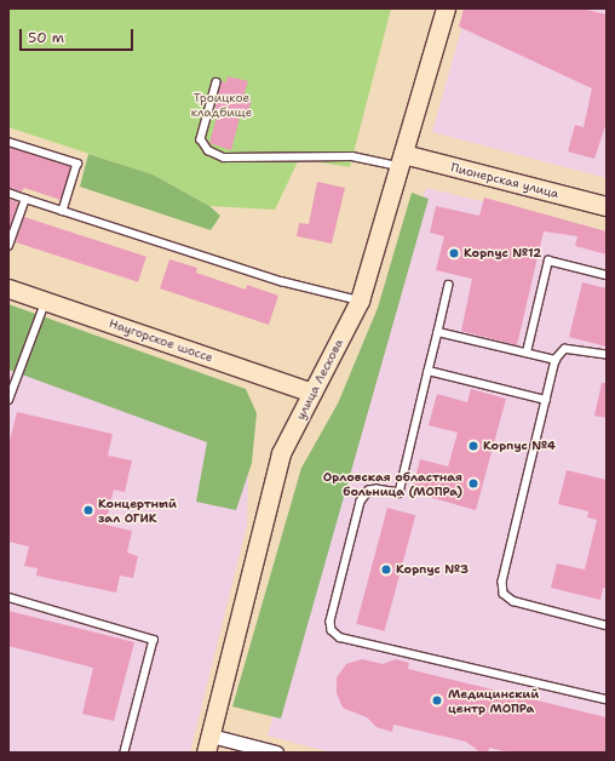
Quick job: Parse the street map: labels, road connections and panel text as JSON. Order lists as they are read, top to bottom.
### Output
{
  "streets": {
    "main road": ["Пионерская улица", "Наугорское шоссе", "улица Лескова"]
  },
  "crossings": [
    ["Пионерская улица", "улица Лескова"],
    ["Наугорское шоссе", "улица Лескова"]
  ],
  "parks": ["Троицкое кладбище"],
  "places": [
    "Корпус №12",
    "Корпус №4",
    "Орловская областная больница (МОПРа)",
    "Концертный зал ОГИК",
    "Корпус №3",
    "Медицинский центр МОПРа"
  ],
  "scale_bar": "50 m"
}
